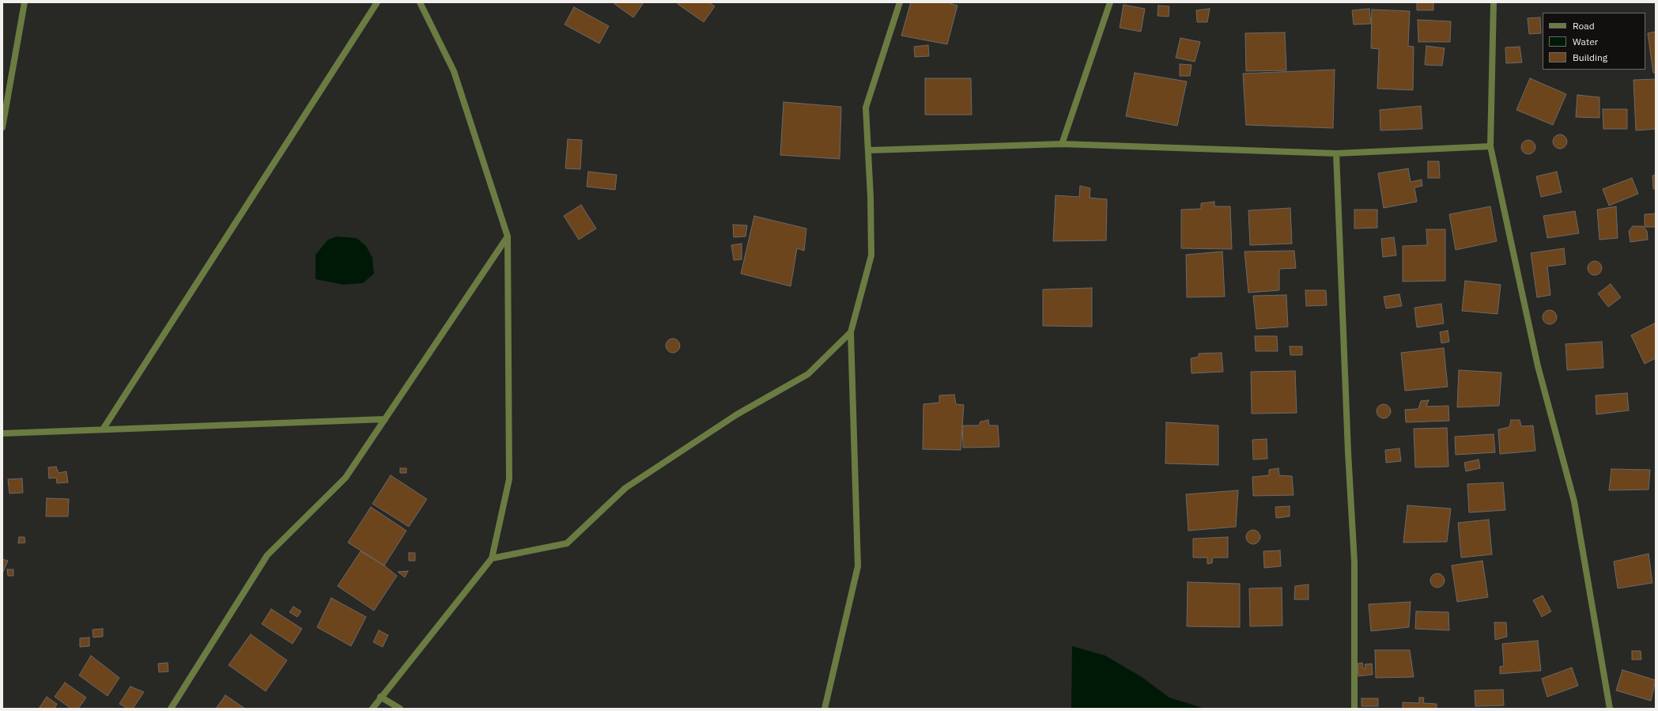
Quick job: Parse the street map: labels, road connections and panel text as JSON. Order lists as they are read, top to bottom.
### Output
{
  "legend": ["Road", "Water", "Building"]
}
